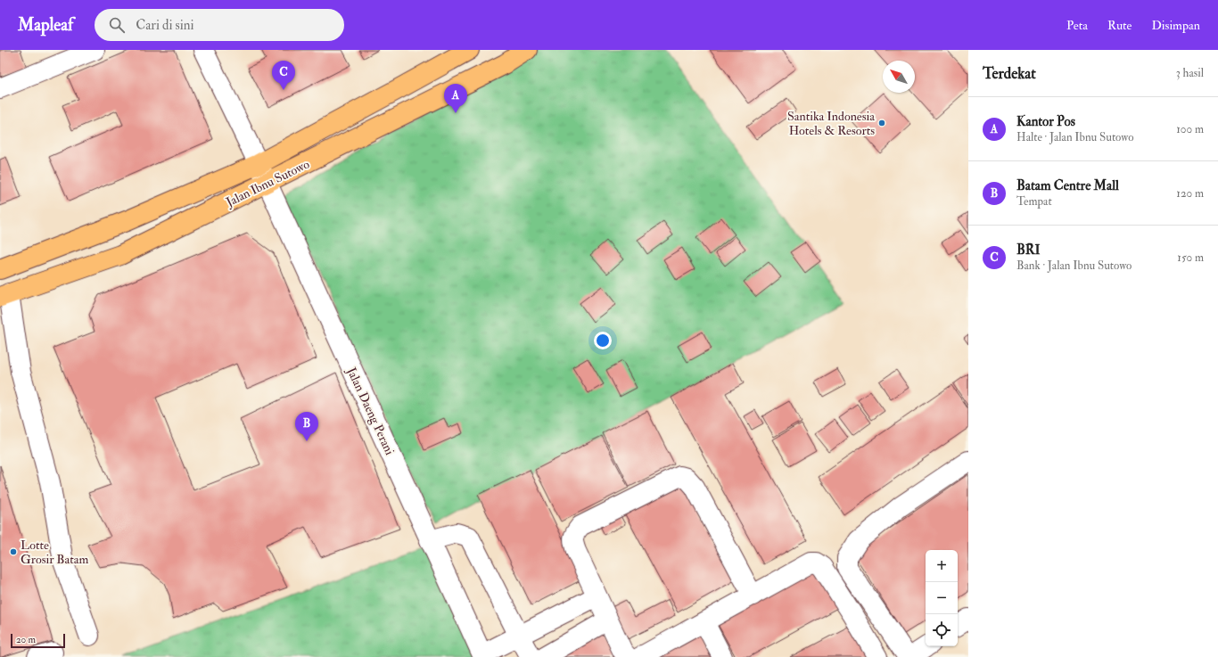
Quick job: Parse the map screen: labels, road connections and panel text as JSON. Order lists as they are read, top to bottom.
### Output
{
  "streets": {
    "main road": ["Jalan Ibnu Sutowo"],
    "street": ["Jalan Daeng Perani"]
  },
  "crossings": [
    ["Jalan Ibnu Sutowo", "Jalan Daeng Perani"]
  ],
  "places": ["Santika Indonesia Hotels & Resorts", "Lotte Grosir Batam"],
  "scale_bar": "20 m",
  "north": "top left",
  "page": {
    "header": "Mapleaf",
    "search": "Cari di sini",
    "nav": ["Peta", "Rute", "Disimpan"],
    "heading": ["Terdekat", "3 hasil"],
    "pins": ["C", "A", "B"],
    "list": [
      {
        "mark": "A",
        "name": "Kantor Pos",
        "note": "Halte · Jalan Ibnu Sutowo",
        "value": "100 m"
      },
      {
        "mark": "B",
        "name": "Batam Centre Mall",
        "note": "Tempat",
        "value": "120 m"
      },
      {
        "mark": "C",
        "name": "BRI",
        "note": "Bank · Jalan Ibnu Sutowo",
        "value": "150 m"
      }
    ],
    "map_buttons": ["+", "−"],
    "scale": "20 m"
  }
}
